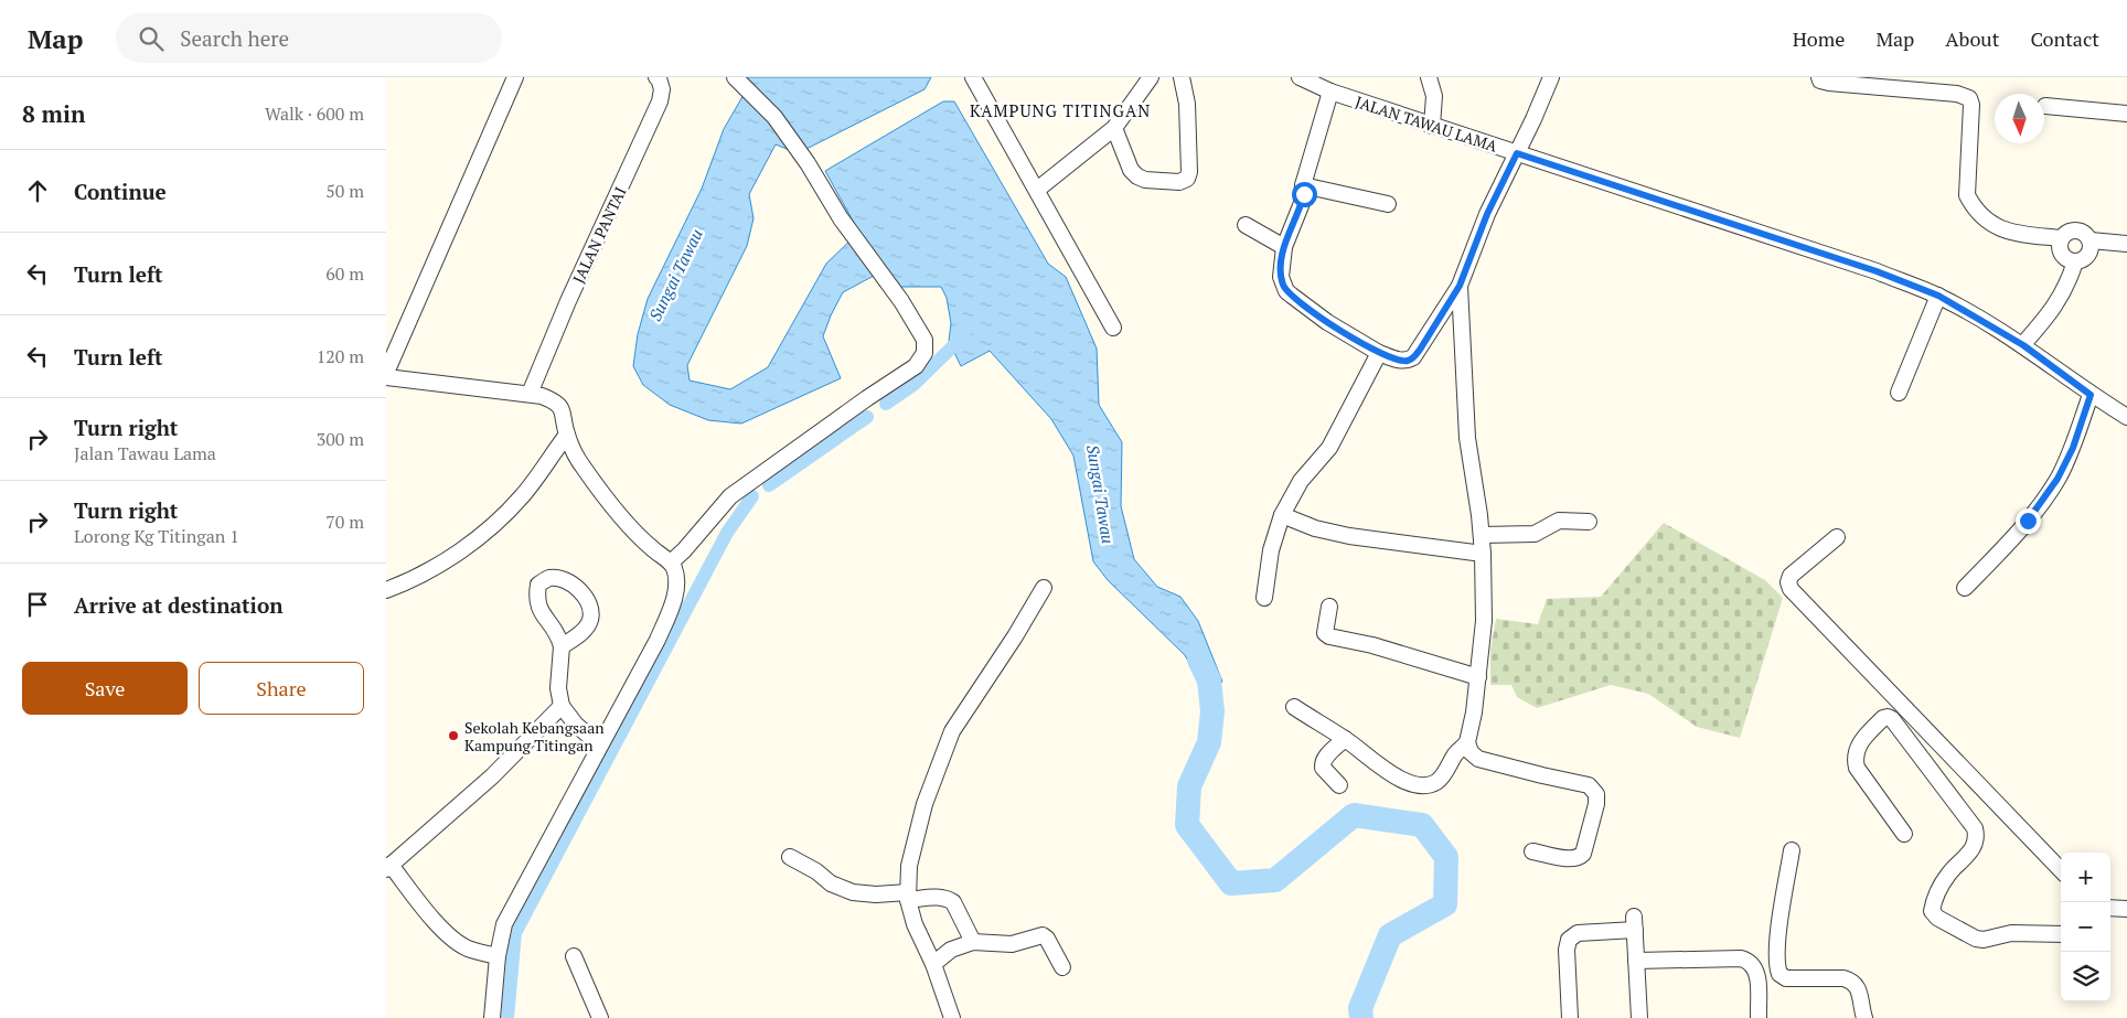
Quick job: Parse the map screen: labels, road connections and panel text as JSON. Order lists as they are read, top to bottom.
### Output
{
  "streets": {
    "street": ["JALAN TAWAU LAMA", "JALAN PANTAI"]
  },
  "districts": ["KAMPUNG TITINGAN"],
  "water": ["Sungai Tawau"],
  "places": ["Sekolah Kebangsaan Kampung Titingan"],
  "north": "bottom",
  "page": {
    "header": "Map",
    "search": "Search here",
    "nav": [
      "Home",
      "Map",
      "About",
      "Contact"
    ],
    "heading": ["8 min", "Walk · 600 m"],
    "list": [
      ["Continue", "50 m"],
      ["Turn left", "60 m"],
      ["Turn left", "120 m"],
      ["Turn right", "Jalan Tawau Lama", "300 m"],
      ["Turn right", "Lorong Kg Titingan 1", "70 m"],
      "Arrive at destination"
    ],
    "buttons": ["Save", "Share"],
    "map_buttons": ["+", "−"]
  }
}
